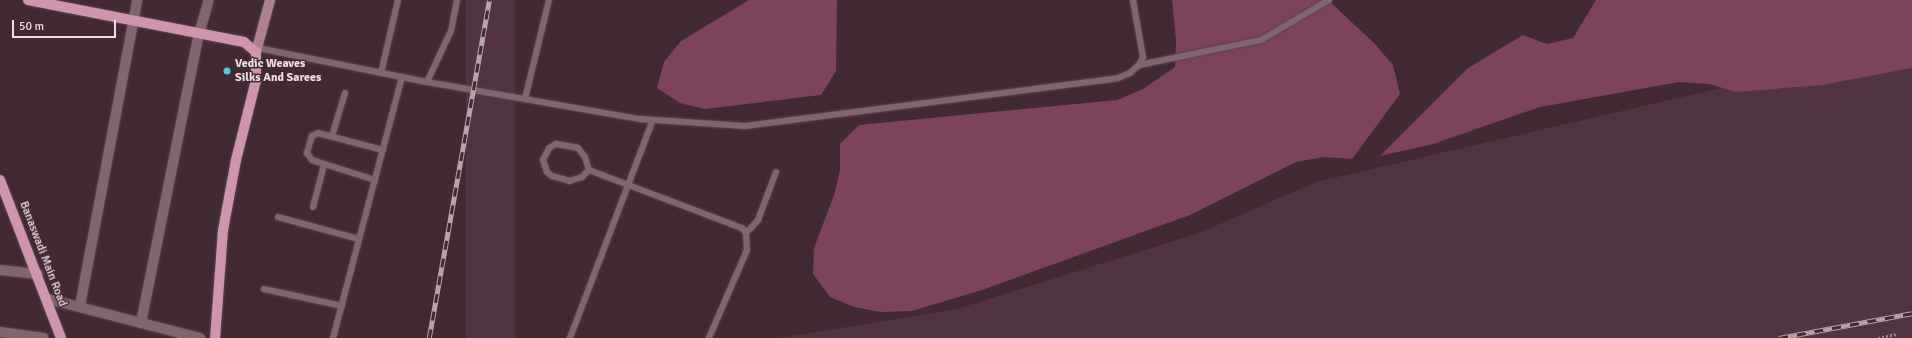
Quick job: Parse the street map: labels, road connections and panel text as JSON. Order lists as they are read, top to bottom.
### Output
{
  "streets": {
    "main road": ["Banaswadi Main Road"]
  },
  "places": ["Vedic Weaves Silks And Sarees"],
  "scale_bar": "50 m"
}
